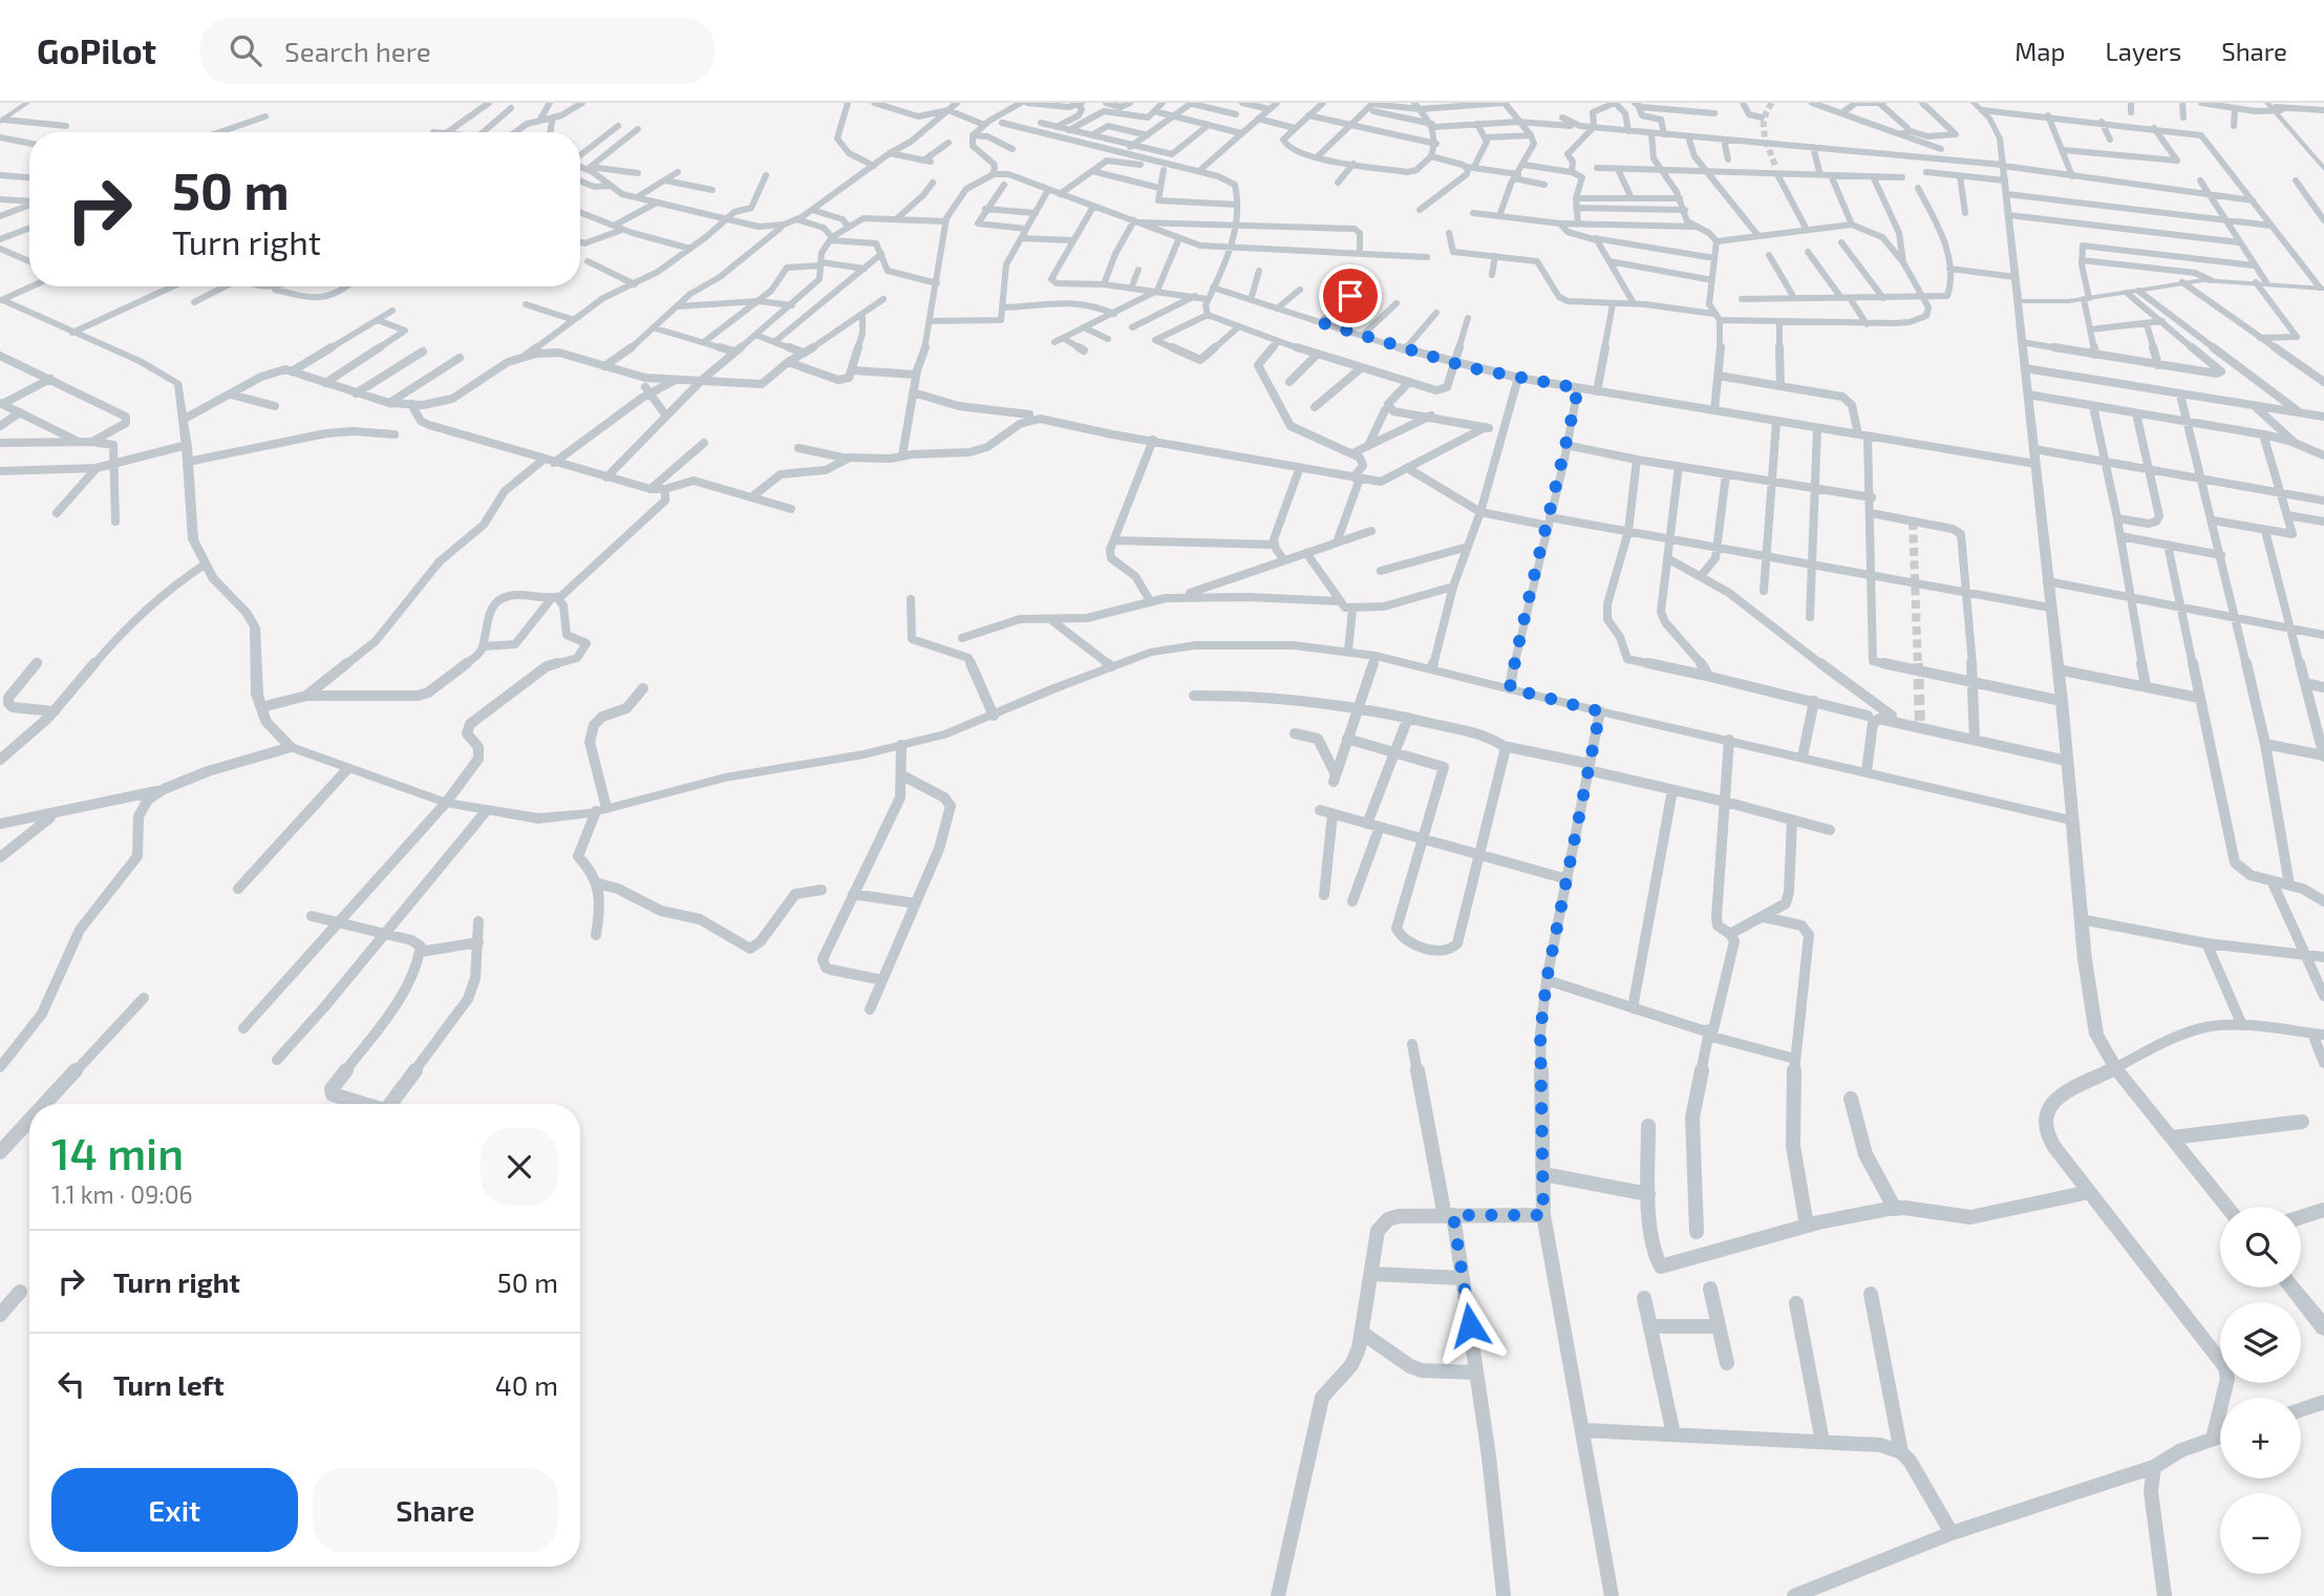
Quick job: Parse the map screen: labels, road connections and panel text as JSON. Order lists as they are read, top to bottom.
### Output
{
  "page": {
    "header": "GoPilot",
    "search": "Search here",
    "nav": ["Map", "Layers", "Share"],
    "turn": ["50 m", "Turn right"],
    "heading": ["14 min", "1.1 km · 09:06"],
    "map_buttons": ["+", "−"],
    "list": [
      {
        "name": "Turn right",
        "value": "50 m"
      },
      {
        "name": "Turn left",
        "value": "40 m"
      }
    ],
    "buttons": ["Exit", "Share"]
  }
}
